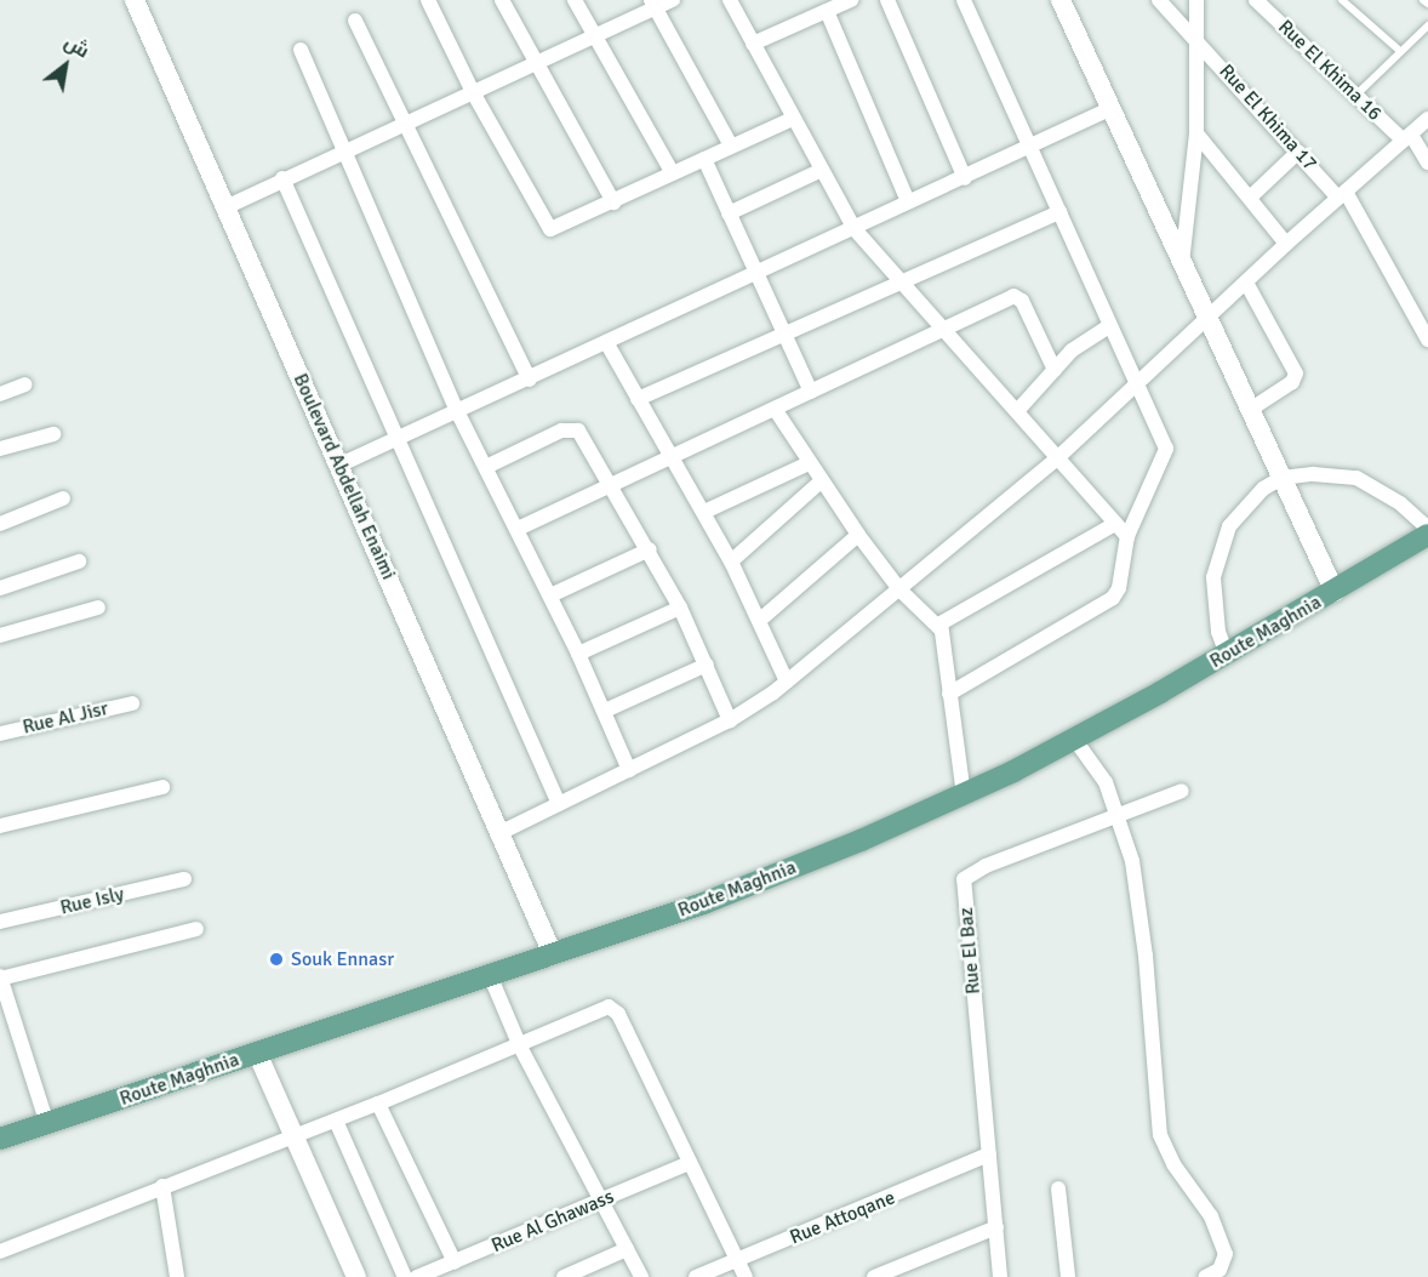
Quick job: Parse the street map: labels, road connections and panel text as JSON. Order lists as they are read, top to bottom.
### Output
{
  "streets": {
    "main road": ["Route Maghnia"],
    "street": [
      "Rue El Khima 16",
      "Rue El Khima 17",
      "Boulevard Abdellah Enaimi",
      "Rue Al Jisr",
      "Rue Isly",
      "Rue El Baz",
      "Rue Attoqane",
      "Rue Al Ghawass"
    ]
  },
  "crossings": [
    ["Boulevard Abdellah Enaimi", "Route Maghnia"],
    ["Rue El Baz", "Rue Attoqane"]
  ],
  "places": ["Souk Ennasr"],
  "north": "top right"
}
